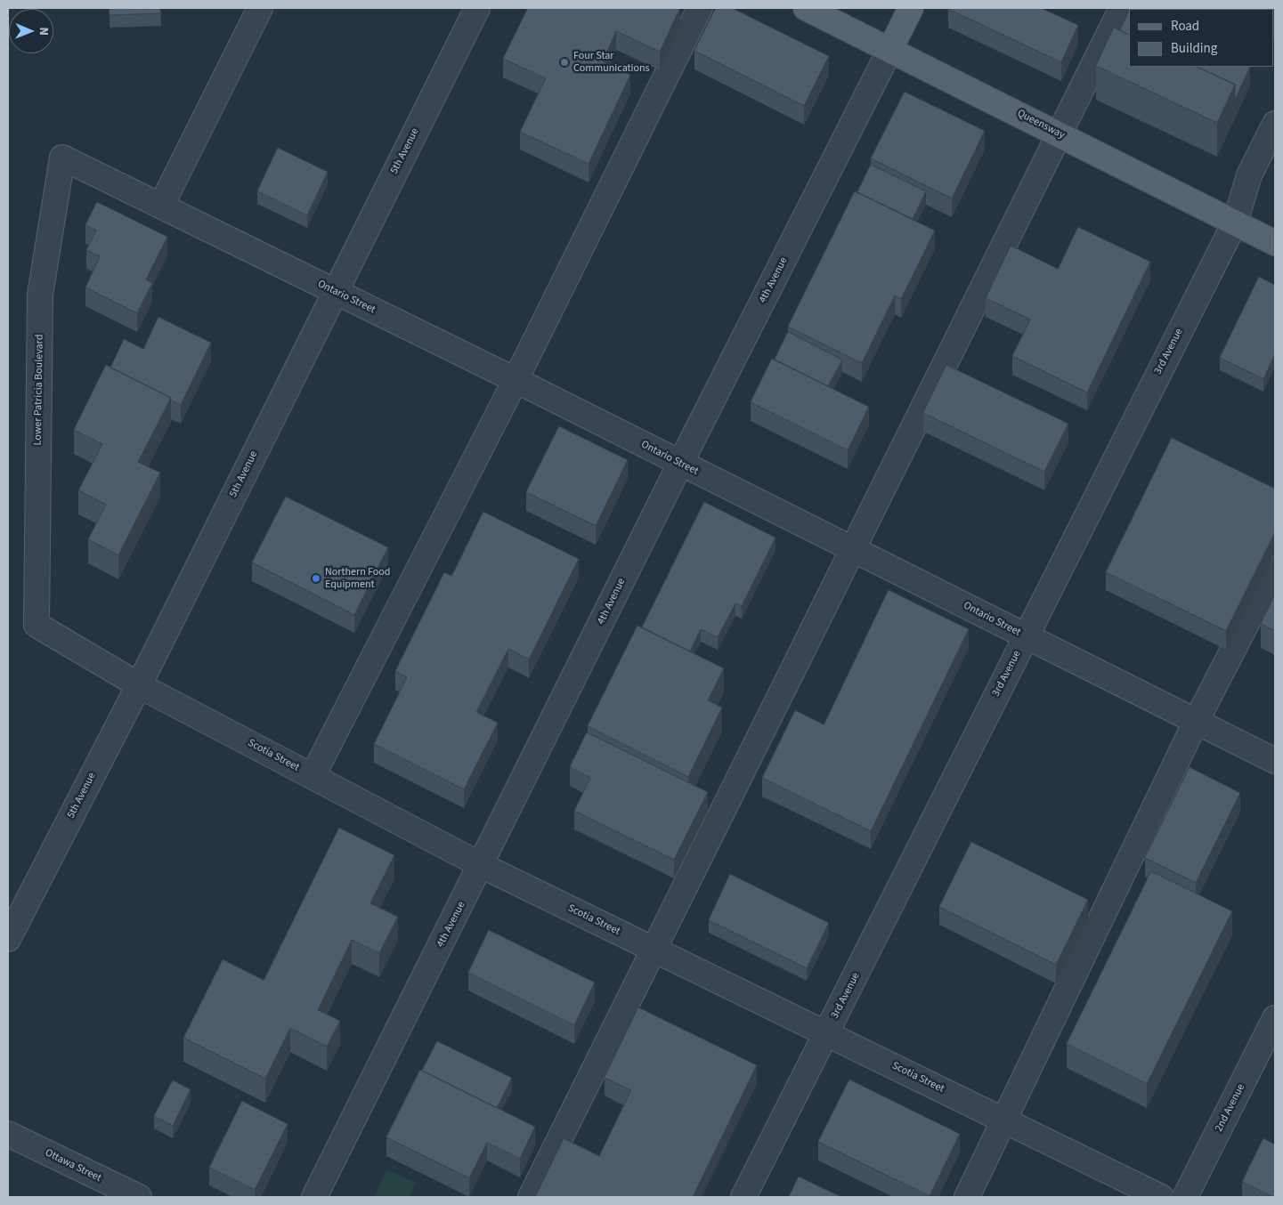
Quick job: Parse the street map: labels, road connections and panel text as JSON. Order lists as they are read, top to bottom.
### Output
{
  "streets": {
    "main road": ["Queensway", "4th Avenue"],
    "street": [
      "5th Avenue",
      "Ontario Street",
      "3rd Avenue",
      "Lower Patricia Boulevard",
      "Scotia Street",
      "2nd Avenue",
      "Ottawa Street"
    ]
  },
  "crossings": [
    ["Queensway", "4th Avenue"],
    ["Queensway", "3rd Avenue"],
    ["5th Avenue", "Ontario Street"],
    ["5th Avenue", "Scotia Street"],
    ["4th Avenue", "Ontario Street"],
    ["4th Avenue", "Scotia Street"],
    ["Ontario Street", "3rd Avenue"],
    ["Ontario Street", "Lower Patricia Boulevard"],
    ["3rd Avenue", "Scotia Street"],
    ["Lower Patricia Boulevard", "Scotia Street"]
  ],
  "places": ["Four Star Communications", "Northern Food Equipment"],
  "legend": ["Road", "Building"],
  "north": "right"
}
